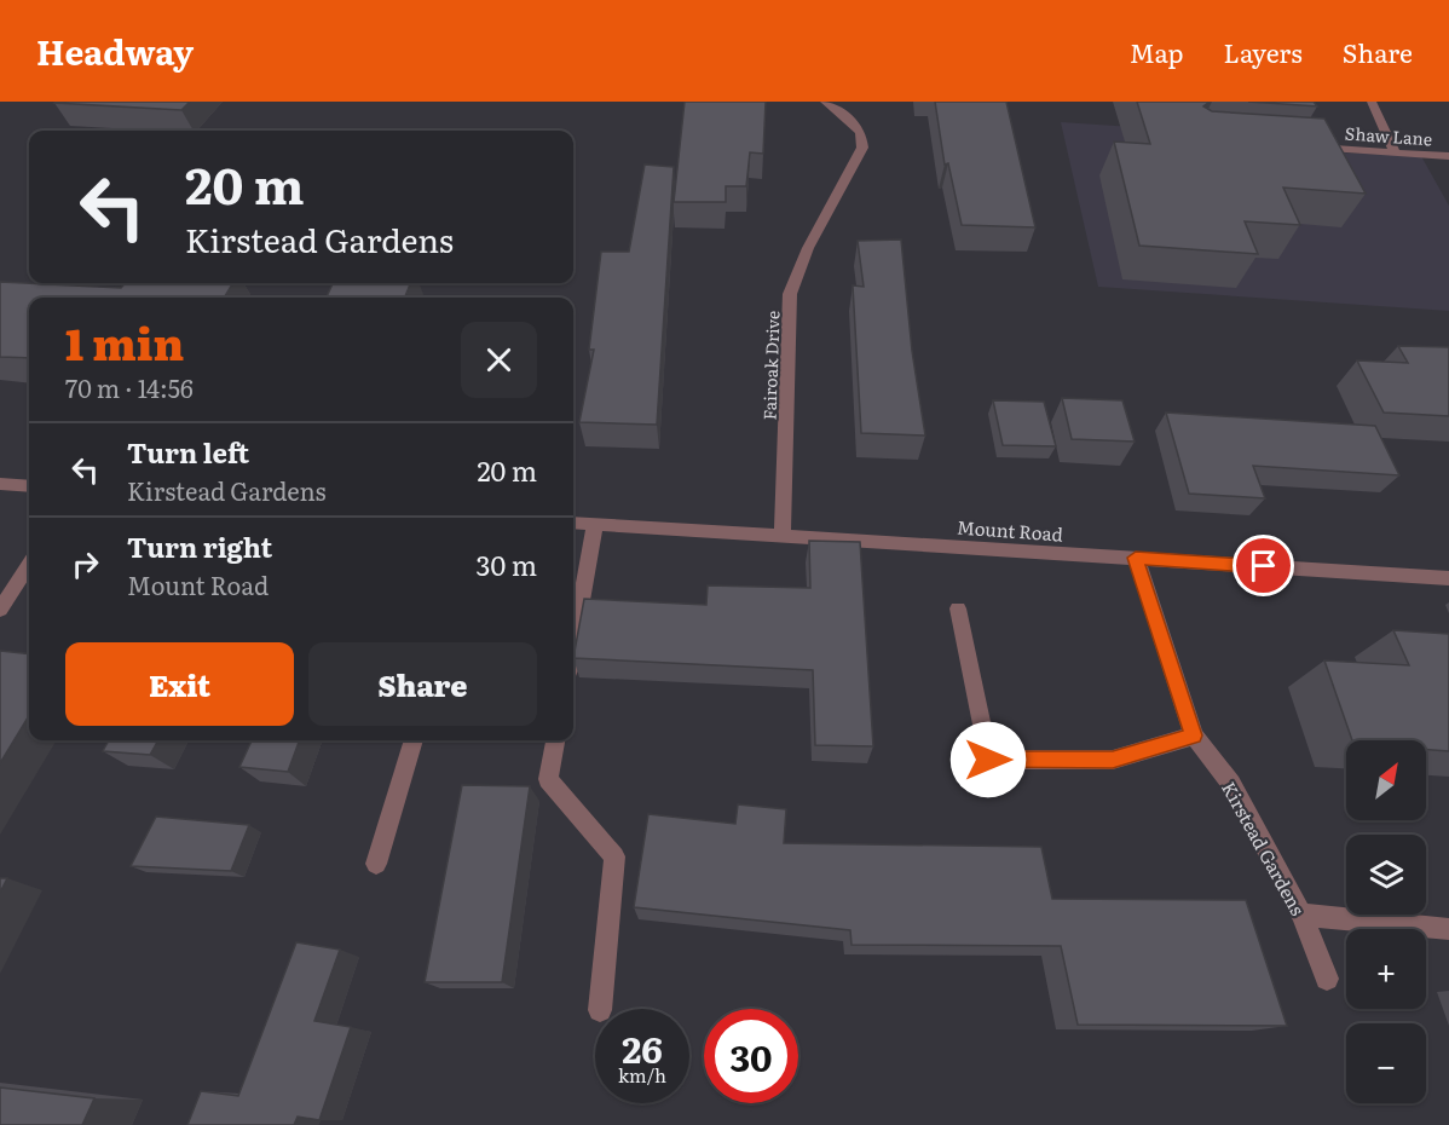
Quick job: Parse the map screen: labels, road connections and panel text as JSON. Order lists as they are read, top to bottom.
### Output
{
  "streets": {
    "street": [
      "Shaw Lane",
      "Fairoak Drive",
      "Mount Road",
      "Kirstead Gardens"
    ]
  },
  "crossings": [
    ["Fairoak Drive", "Mount Road"],
    ["Mount Road", "Kirstead Gardens"]
  ],
  "north": "top right",
  "page": {
    "header": "Headway",
    "nav": ["Map", "Layers", "Share"],
    "turn": ["20 m", "Kirstead Gardens"],
    "heading": ["1 min", "70 m · 14:56"],
    "list": [
      {
        "name": "Turn left",
        "note": "Kirstead Gardens",
        "value": "20 m"
      },
      {
        "name": "Turn right",
        "note": "Mount Road",
        "value": "30 m"
      }
    ],
    "buttons": ["Exit", "Share"],
    "map_buttons": ["+", "−"],
    "speed": "26 km/h",
    "limit": "30"
  }
}
